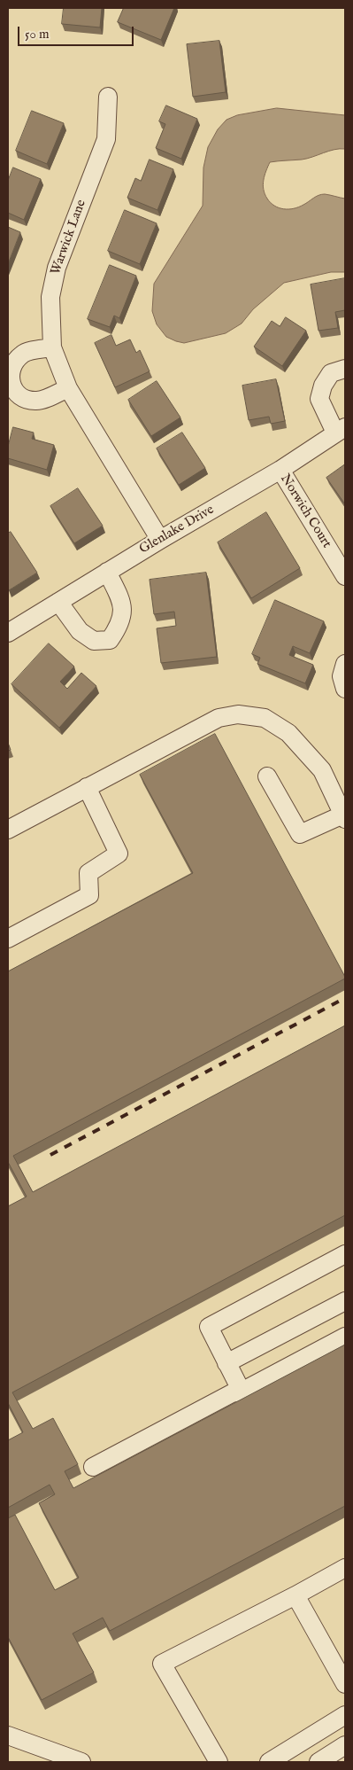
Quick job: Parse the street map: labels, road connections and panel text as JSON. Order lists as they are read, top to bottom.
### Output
{
  "streets": {
    "street": ["Warwick Lane", "Norwich Court", "Glenlake Drive"]
  },
  "crossings": [
    ["Warwick Lane", "Glenlake Drive"],
    ["Norwich Court", "Glenlake Drive"]
  ],
  "scale_bar": "50 m"
}
